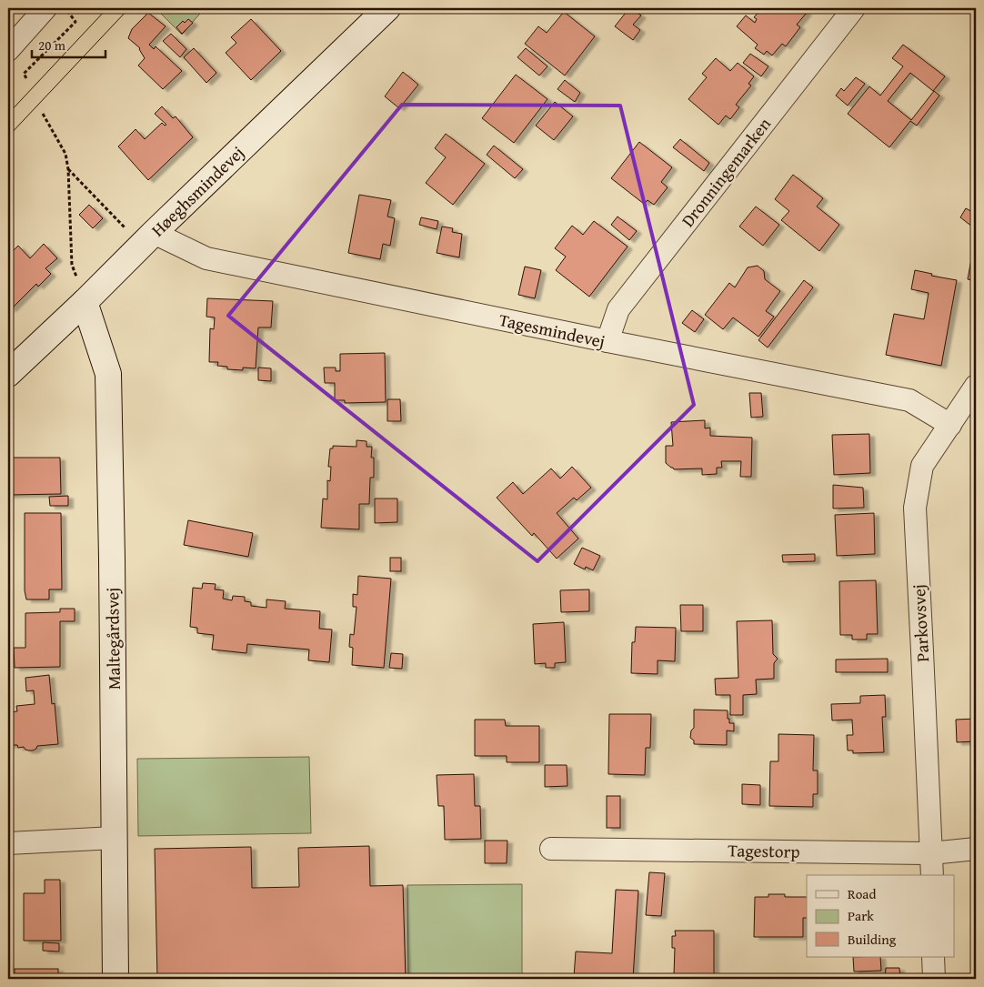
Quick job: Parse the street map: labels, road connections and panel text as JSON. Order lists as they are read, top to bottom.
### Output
{
  "streets": {
    "street": [
      "Dronningemarken",
      "Høeghsmindevej",
      "Tagesmindevej",
      "Parkovsvej",
      "Maltegårdsvej",
      "Tagestorp"
    ]
  },
  "crossings": [
    ["Dronningemarken", "Tagesmindevej"],
    ["Høeghsmindevej", "Tagesmindevej"],
    ["Høeghsmindevej", "Maltegårdsvej"],
    ["Tagesmindevej", "Parkovsvej"],
    ["Parkovsvej", "Tagestorp"]
  ],
  "legend": ["Road", "Park", "Building"],
  "scale_bar": "20 m"
}
